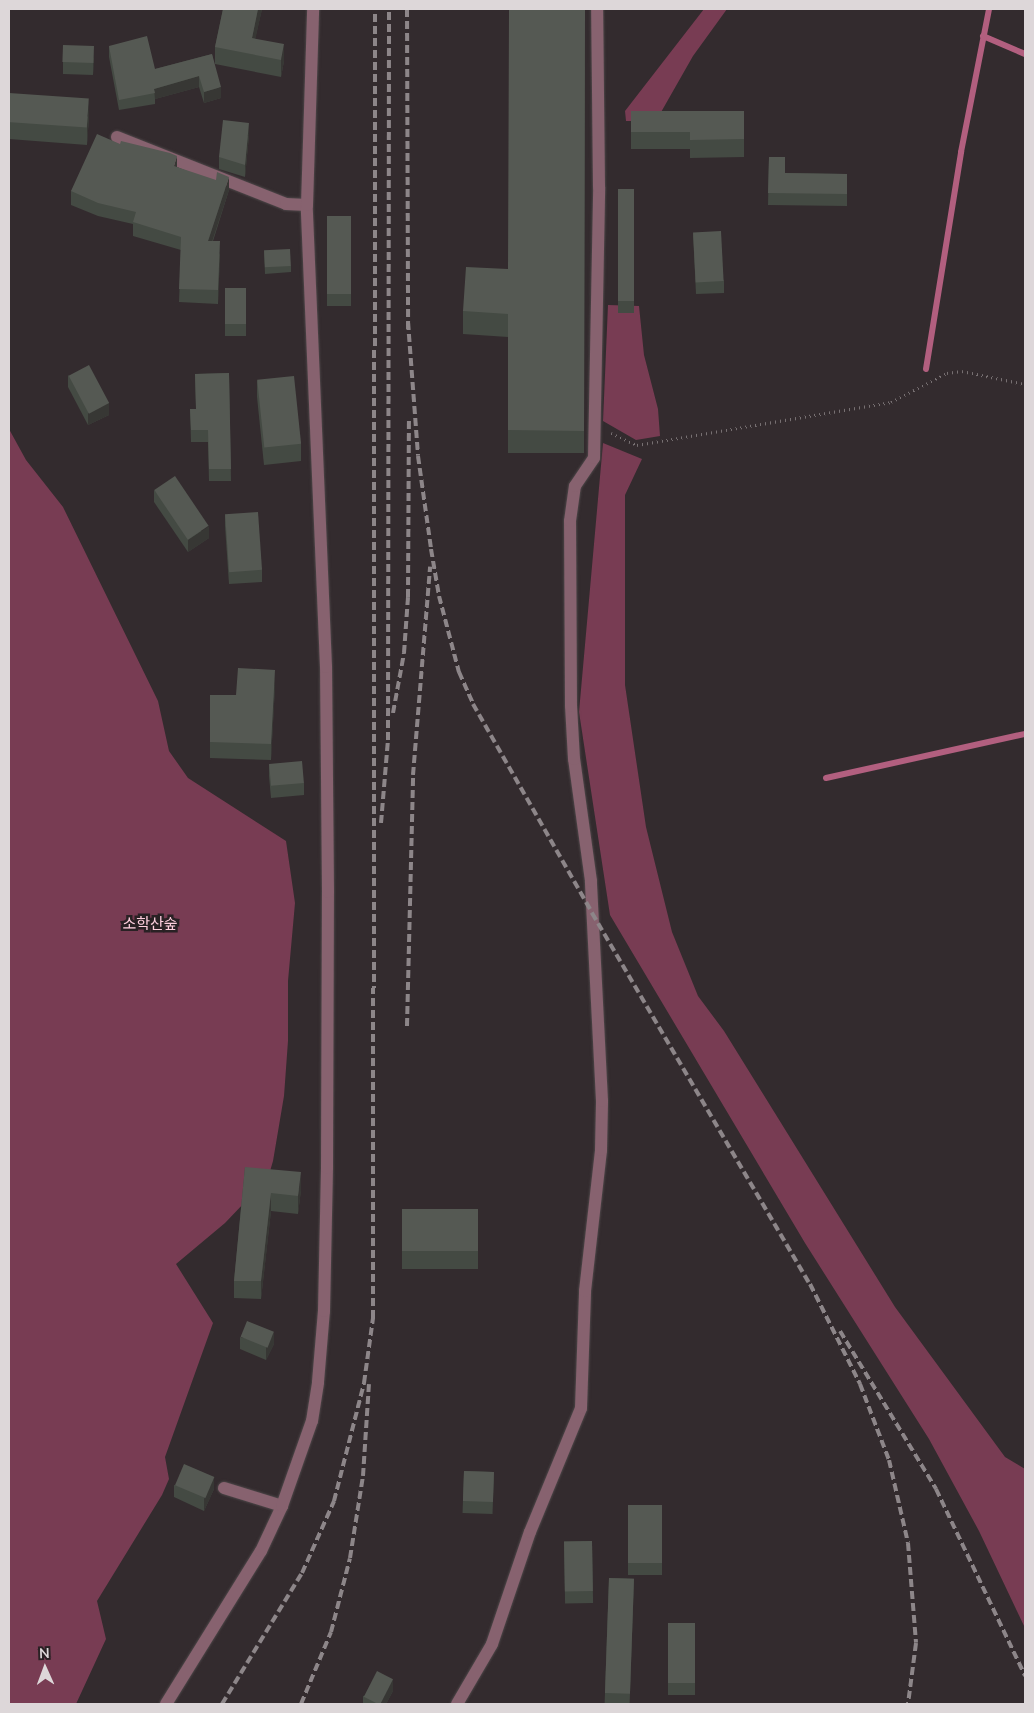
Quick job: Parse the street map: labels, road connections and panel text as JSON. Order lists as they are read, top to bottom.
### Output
{
  "parks": ["소학산숲"],
  "north": "top"
}
